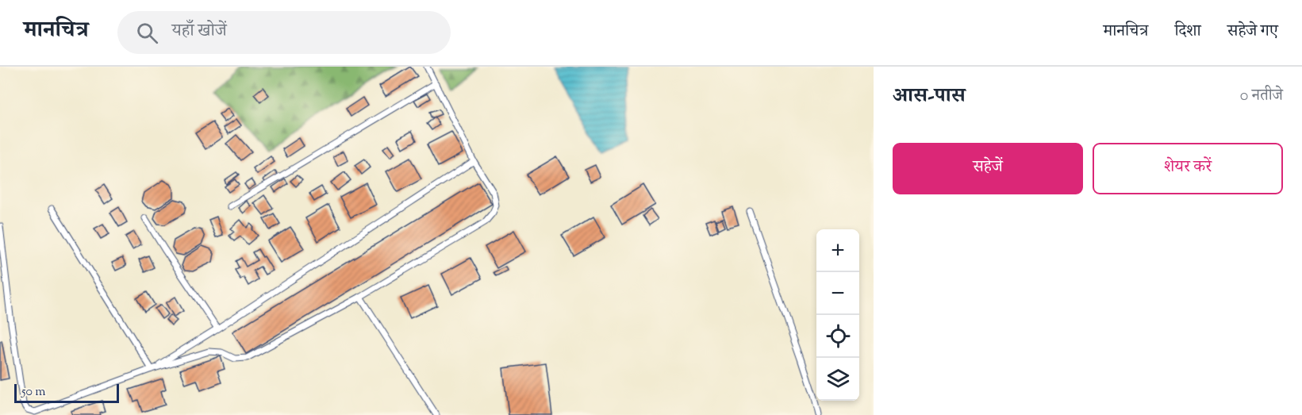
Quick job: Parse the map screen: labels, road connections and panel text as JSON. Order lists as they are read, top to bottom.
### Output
{
  "scale_bar": "50 m",
  "page": {
    "header": "मानचित्र",
    "search": "यहाँ खोजें",
    "nav": ["मानचित्र", "दिशा", "सहेजे गए"],
    "heading": ["आस-पास", "0 नतीजे"],
    "buttons": ["सहेजें", "शेयर करें"],
    "map_buttons": ["+", "−"],
    "scale": "50 m"
  }
}
